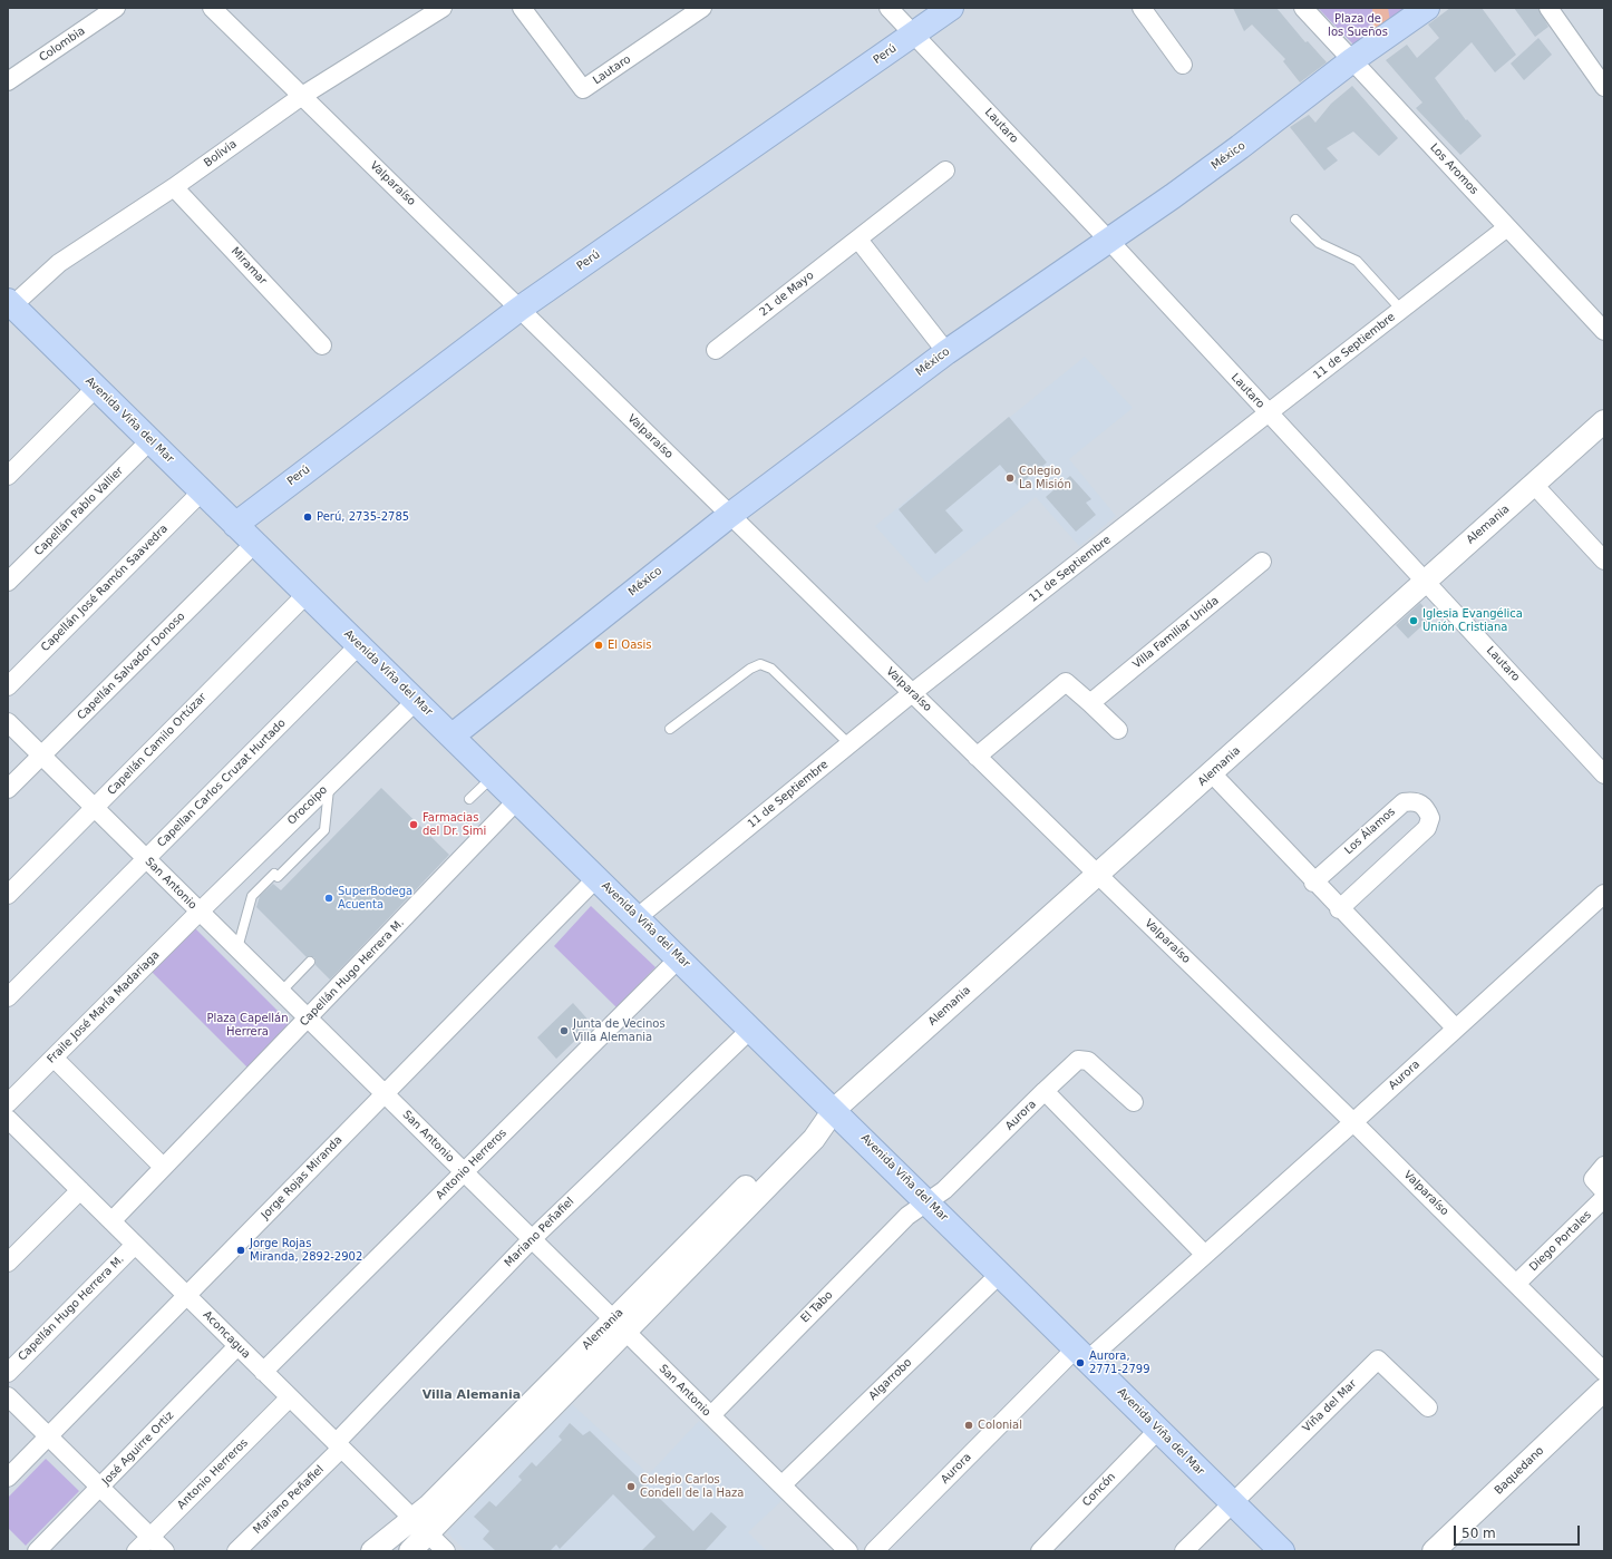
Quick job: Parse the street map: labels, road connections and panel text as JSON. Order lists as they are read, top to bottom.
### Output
{
  "streets": {
    "main road": ["Perú", "México", "Avenida Viña del Mar"],
    "street": [
      "Colombia",
      "Lautaro",
      "Bolivia",
      "Los Aromos",
      "Valparaíso",
      "Miramar",
      "21 de Mayo",
      "11 de Septiembre",
      "Capellán Pablo Vallier",
      "Alemania",
      "Capellán José Ramón Saavedra",
      "Villa Familiar Unida",
      "Capellán Salvador Donoso",
      "Capellán Camilo Ortúzar",
      "Capellan Carlos Cruzat Hurtado",
      "Orocoipo",
      "Los Álamos",
      "San Antonio",
      "Capellán Hugo Herrera M.",
      "Fraile José María Madariaga",
      "Aurora",
      "Antonio Herreros",
      "Jorge Rojas Miranda",
      "Mariano Peñafiel",
      "Diego Portales",
      "El Tabo",
      "Aconcagua",
      "Algarrobo",
      "Viña del Mar",
      "José Aguirre Ortiz",
      "Baquedano",
      "Concón"
    ]
  },
  "crossings": [
    ["Perú", "Lautaro"],
    ["Perú", "Valparaíso"],
    ["Perú", "Avenida Viña del Mar"],
    ["Lautaro", "México"],
    ["Lautaro", "11 de Septiembre"],
    ["Lautaro", "Alemania"],
    ["Bolivia", "Valparaíso"],
    ["Bolivia", "Miramar"],
    ["Bolivia", "Avenida Viña del Mar"],
    ["México", "Los Aromos"],
    ["México", "Valparaíso"],
    ["México", "Avenida Viña del Mar"],
    ["Los Aromos", "11 de Septiembre"],
    ["Valparaíso", "11 de Septiembre"],
    ["Valparaíso", "Alemania"],
    ["Valparaíso", "Aurora"],
    ["Valparaíso", "Diego Portales"],
    ["11 de Septiembre", "Avenida Viña del Mar"],
    ["Avenida Viña del Mar", "Capellán Pablo Vallier"],
    ["Avenida Viña del Mar", "Alemania"],
    ["Avenida Viña del Mar", "Capellán José Ramón Saavedra"],
    ["Avenida Viña del Mar", "Capellán Salvador Donoso"],
    ["Avenida Viña del Mar", "Capellán Camilo Ortúzar"],
    ["Avenida Viña del Mar", "Capellan Carlos Cruzat Hurtado"],
    ["Avenida Viña del Mar", "Orocoipo"],
    ["Avenida Viña del Mar", "Capellán Hugo Herrera M."],
    ["Avenida Viña del Mar", "Aurora"],
    ["Avenida Viña del Mar", "Antonio Herreros"],
    ["Avenida Viña del Mar", "Jorge Rojas Miranda"],
    ["Avenida Viña del Mar", "Mariano Peñafiel"],
    ["Avenida Viña del Mar", "El Tabo"],
    ["Avenida Viña del Mar", "Algarrobo"],
    ["Avenida Viña del Mar", "Viña del Mar"],
    ["Avenida Viña del Mar", "Concón"],
    ["Alemania", "San Antonio"],
    ["Alemania", "Aconcagua"],
    ["Capellán Salvador Donoso", "San Antonio"],
    ["Capellán Camilo Ortúzar", "San Antonio"],
    ["Capellan Carlos Cruzat Hurtado", "San Antonio"],
    ["Orocoipo", "San Antonio"],
    ["Orocoipo", "Fraile José María Madariaga"],
    ["San Antonio", "Capellán Hugo Herrera M."],
    ["San Antonio", "Fraile José María Madariaga"],
    ["San Antonio", "Antonio Herreros"],
    ["San Antonio", "Jorge Rojas Miranda"],
    ["San Antonio", "Mariano Peñafiel"],
    ["San Antonio", "El Tabo"],
    ["San Antonio", "Algarrobo"],
    ["Capellán Hugo Herrera M.", "Aconcagua"],
    ["Aurora", "El Tabo"],
    ["Antonio Herreros", "Aconcagua"],
    ["Jorge Rojas Miranda", "Aconcagua"],
    ["Mariano Peñafiel", "Aconcagua"],
    ["Aconcagua", "José Aguirre Ortiz"]
  ],
  "districts": ["Villa Alemania"],
  "parks": ["Plaza de los Sueños", "Plaza Capellán Herrera"],
  "places": [
    "Colegio La Misión",
    "Perú, 2735-2785",
    "Iglesia Evangélica Unión Cristiana",
    "El Oasis",
    "Farmacias del Dr. Simi",
    "SuperBodega Acuenta",
    "Junta de Vecinos Villa Alemania",
    "Jorge Rojas Miranda, 2892-2902",
    "Aurora, 2771-2799",
    "Colonial",
    "Colegio Carlos Condell de la Haza"
  ],
  "scale_bar": "50 m"
}
